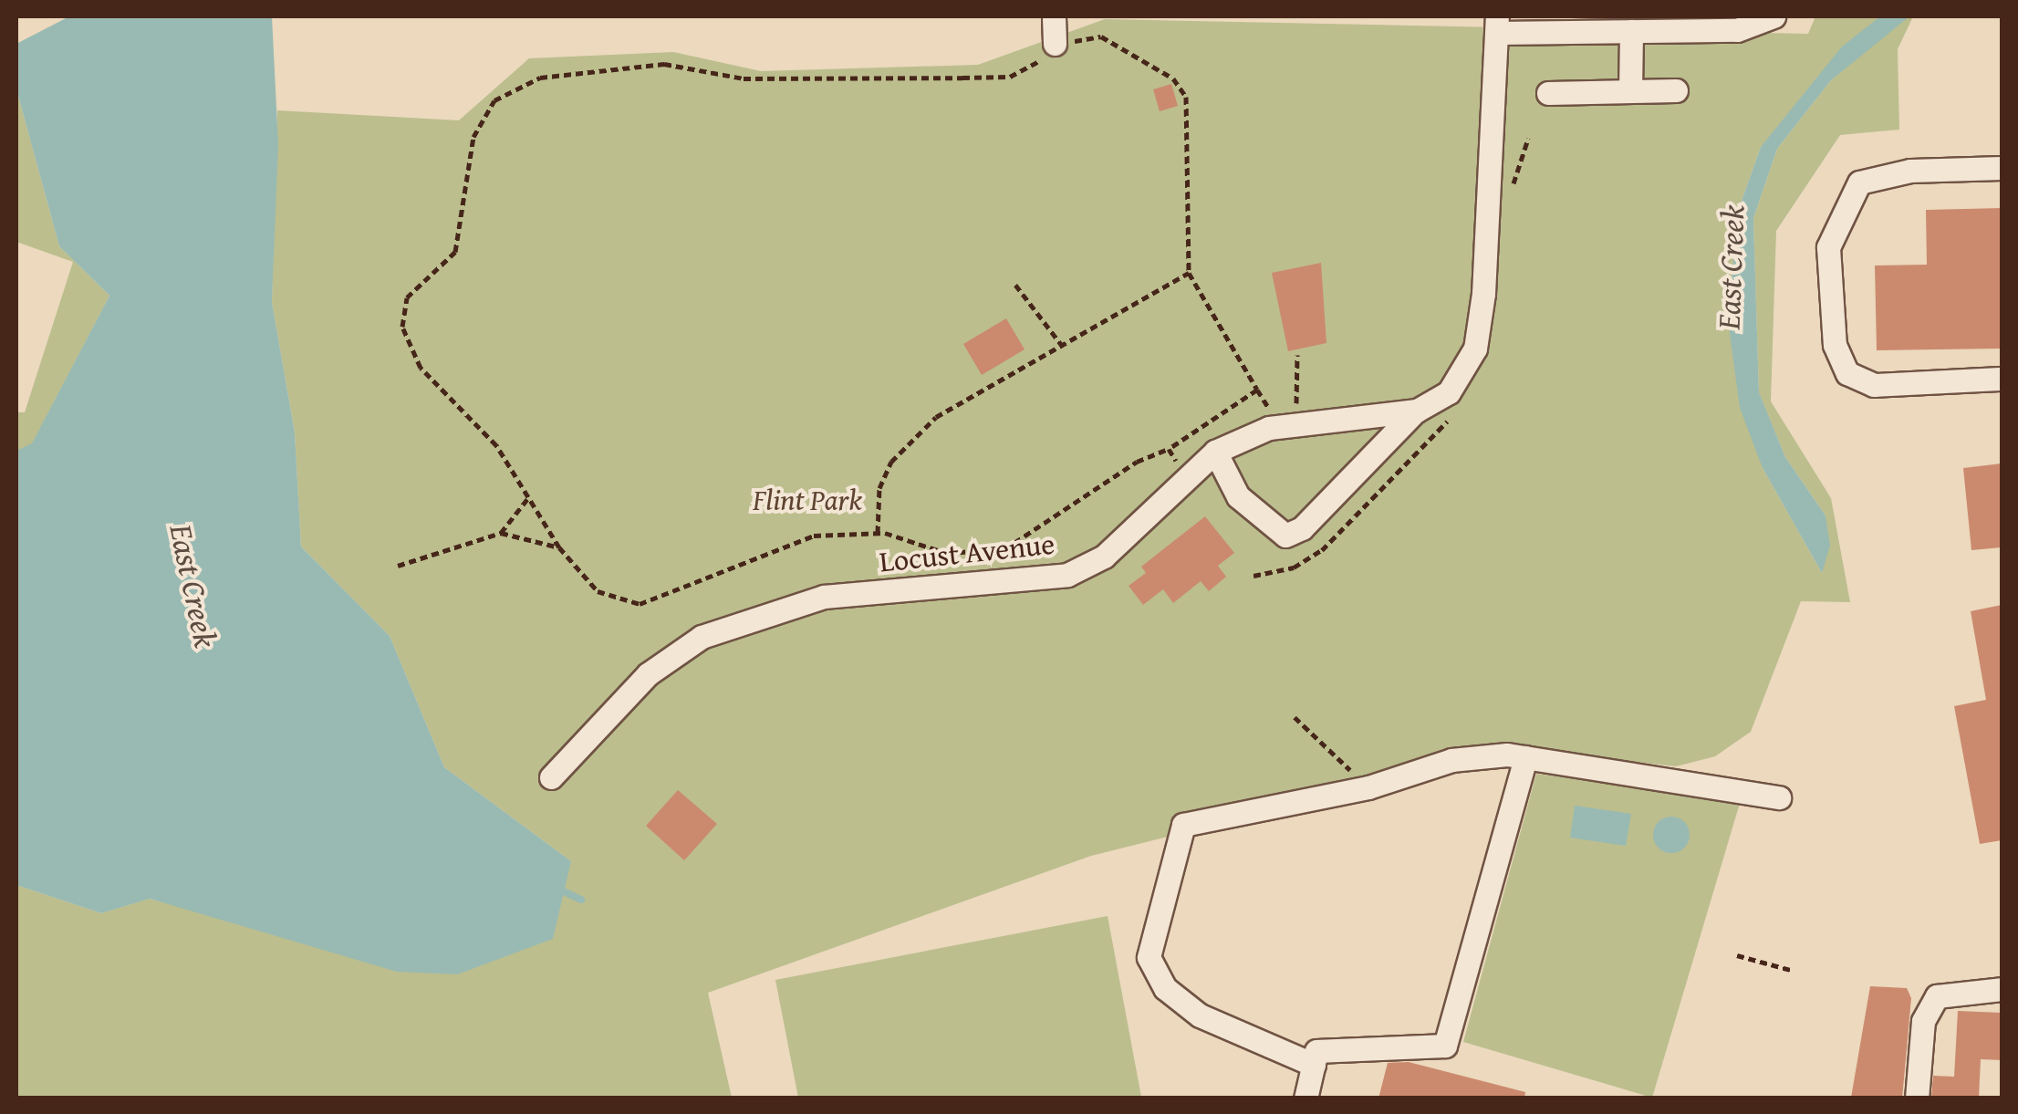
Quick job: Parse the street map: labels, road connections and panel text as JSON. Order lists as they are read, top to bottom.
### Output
{
  "streets": {
    "street": ["Locust Avenue"]
  },
  "water": ["East Creek"],
  "parks": ["Flint Park"]
}
